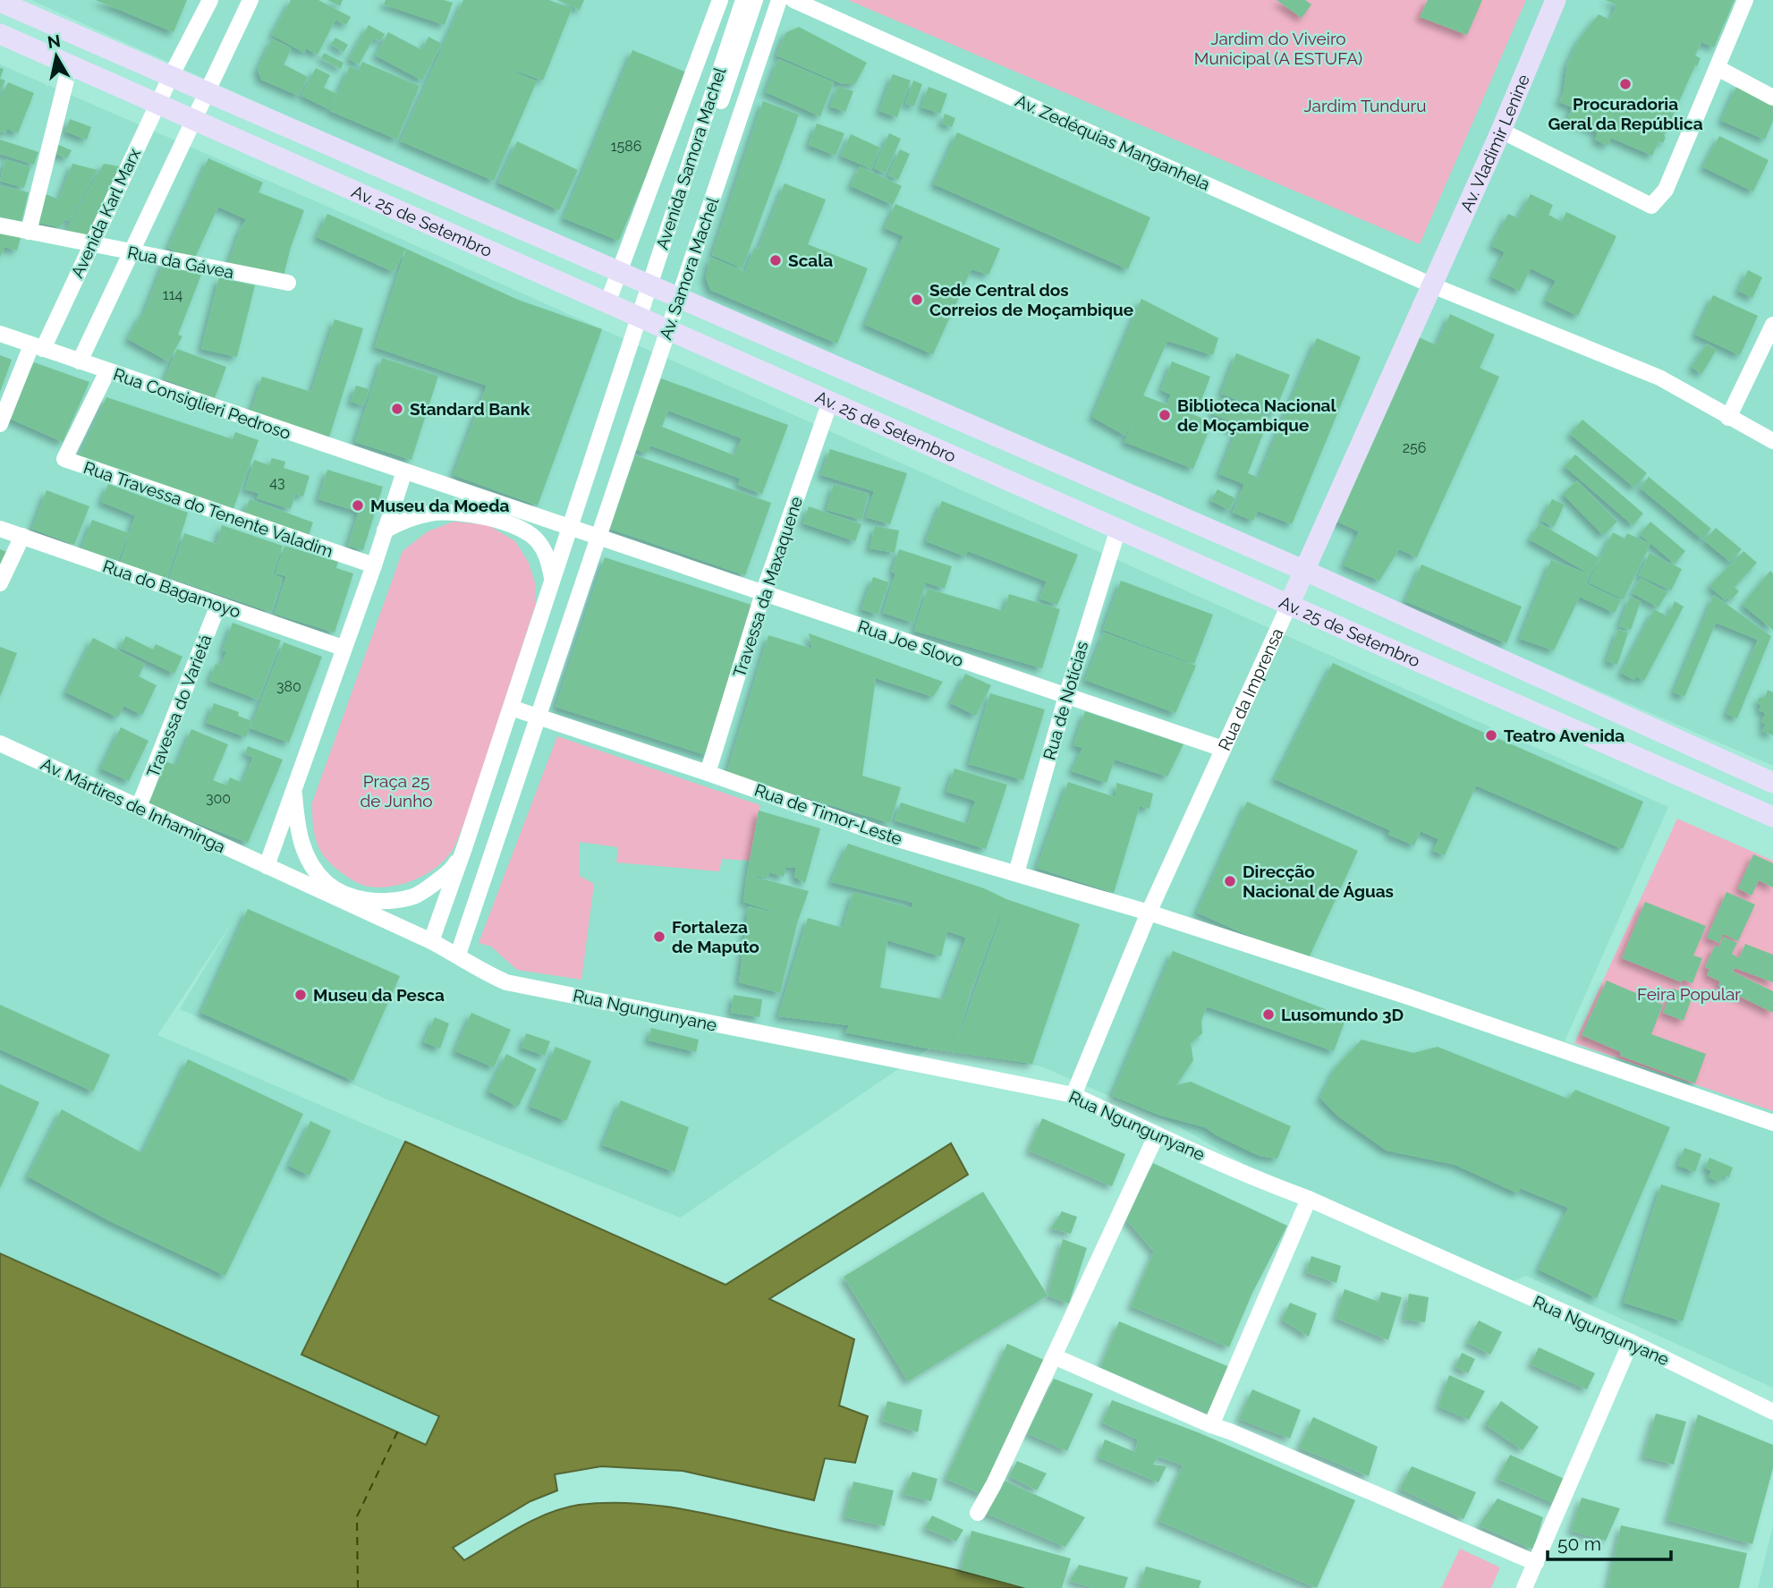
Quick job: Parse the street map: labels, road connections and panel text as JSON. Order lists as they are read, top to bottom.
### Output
{
  "streets": {
    "main road": ["Av. Vladimir Lenine", "Av. 25 de Setembro", "Rua da Imprensa"],
    "street": [
      "Av. Zedéquias Manganhela",
      "Avenida Samora Machel",
      "Avenida Karl Marx",
      "Rua da Gávea",
      "Av. Samora Machel",
      "Rua Consiglieri Pedroso",
      "Rua Travessa do Tenente Valadim",
      "Travessa da Maxaquene",
      "Rua do Bagamoyo",
      "Rua Joe Slovo",
      "Rua de Notícias",
      "Travessa do Varietá",
      "Av. Mártires de Inhaminga",
      "Rua de Timor-Leste",
      "Rua Ngungunyane"
    ]
  },
  "crossings": [
    ["Av. Zedéquias Manganhela", "Av. Vladimir Lenine"],
    ["Av. Zedéquias Manganhela", "Rua da Imprensa"],
    ["Av. Vladimir Lenine", "Rua da Imprensa"],
    ["Avenida Samora Machel", "Av. 25 de Setembro"],
    ["Avenida Samora Machel", "Av. Samora Machel"],
    ["Avenida Karl Marx", "Av. 25 de Setembro"],
    ["Avenida Karl Marx", "Rua da Gávea"],
    ["Avenida Karl Marx", "Rua Consiglieri Pedroso"],
    ["Av. 25 de Setembro", "Av. Samora Machel"],
    ["Av. 25 de Setembro", "Travessa da Maxaquene"],
    ["Av. 25 de Setembro", "Rua da Imprensa"],
    ["Av. 25 de Setembro", "Rua de Notícias"],
    ["Av. Samora Machel", "Rua Joe Slovo"],
    ["Av. Samora Machel", "Rua de Timor-Leste"],
    ["Av. Samora Machel", "Rua Ngungunyane"],
    ["Rua Consiglieri Pedroso", "Rua Travessa do Tenente Valadim"],
    ["Travessa da Maxaquene", "Rua Joe Slovo"],
    ["Travessa da Maxaquene", "Rua de Timor-Leste"],
    ["Rua do Bagamoyo", "Travessa do Varietá"],
    ["Rua Joe Slovo", "Rua da Imprensa"],
    ["Rua Joe Slovo", "Rua de Notícias"],
    ["Rua da Imprensa", "Rua de Timor-Leste"],
    ["Rua da Imprensa", "Rua Ngungunyane"],
    ["Rua de Notícias", "Rua de Timor-Leste"],
    ["Travessa do Varietá", "Av. Mártires de Inhaminga"]
  ],
  "parks": [
    "Jardim do Viveiro Municipal (A ESTUFA)",
    "Jardim Tunduru",
    "Praça 25 de Junho",
    "Feira Popular"
  ],
  "places": [
    "Procuradoria Geral da República",
    "Scala",
    "Sede Central dos Correios de Moçambique",
    "Standard Bank",
    "Biblioteca Nacional de Moçambique",
    "Museu da Moeda",
    "Teatro Avenida",
    "Direcção Nacional de Águas",
    "Fortaleza de Maputo",
    "Museu da Pesca",
    "Lusomundo 3D"
  ],
  "house_numbers": [
    "1586",
    "114",
    "256",
    "43",
    "380",
    "300"
  ],
  "scale_bar": "50 m",
  "north": "top"
}
